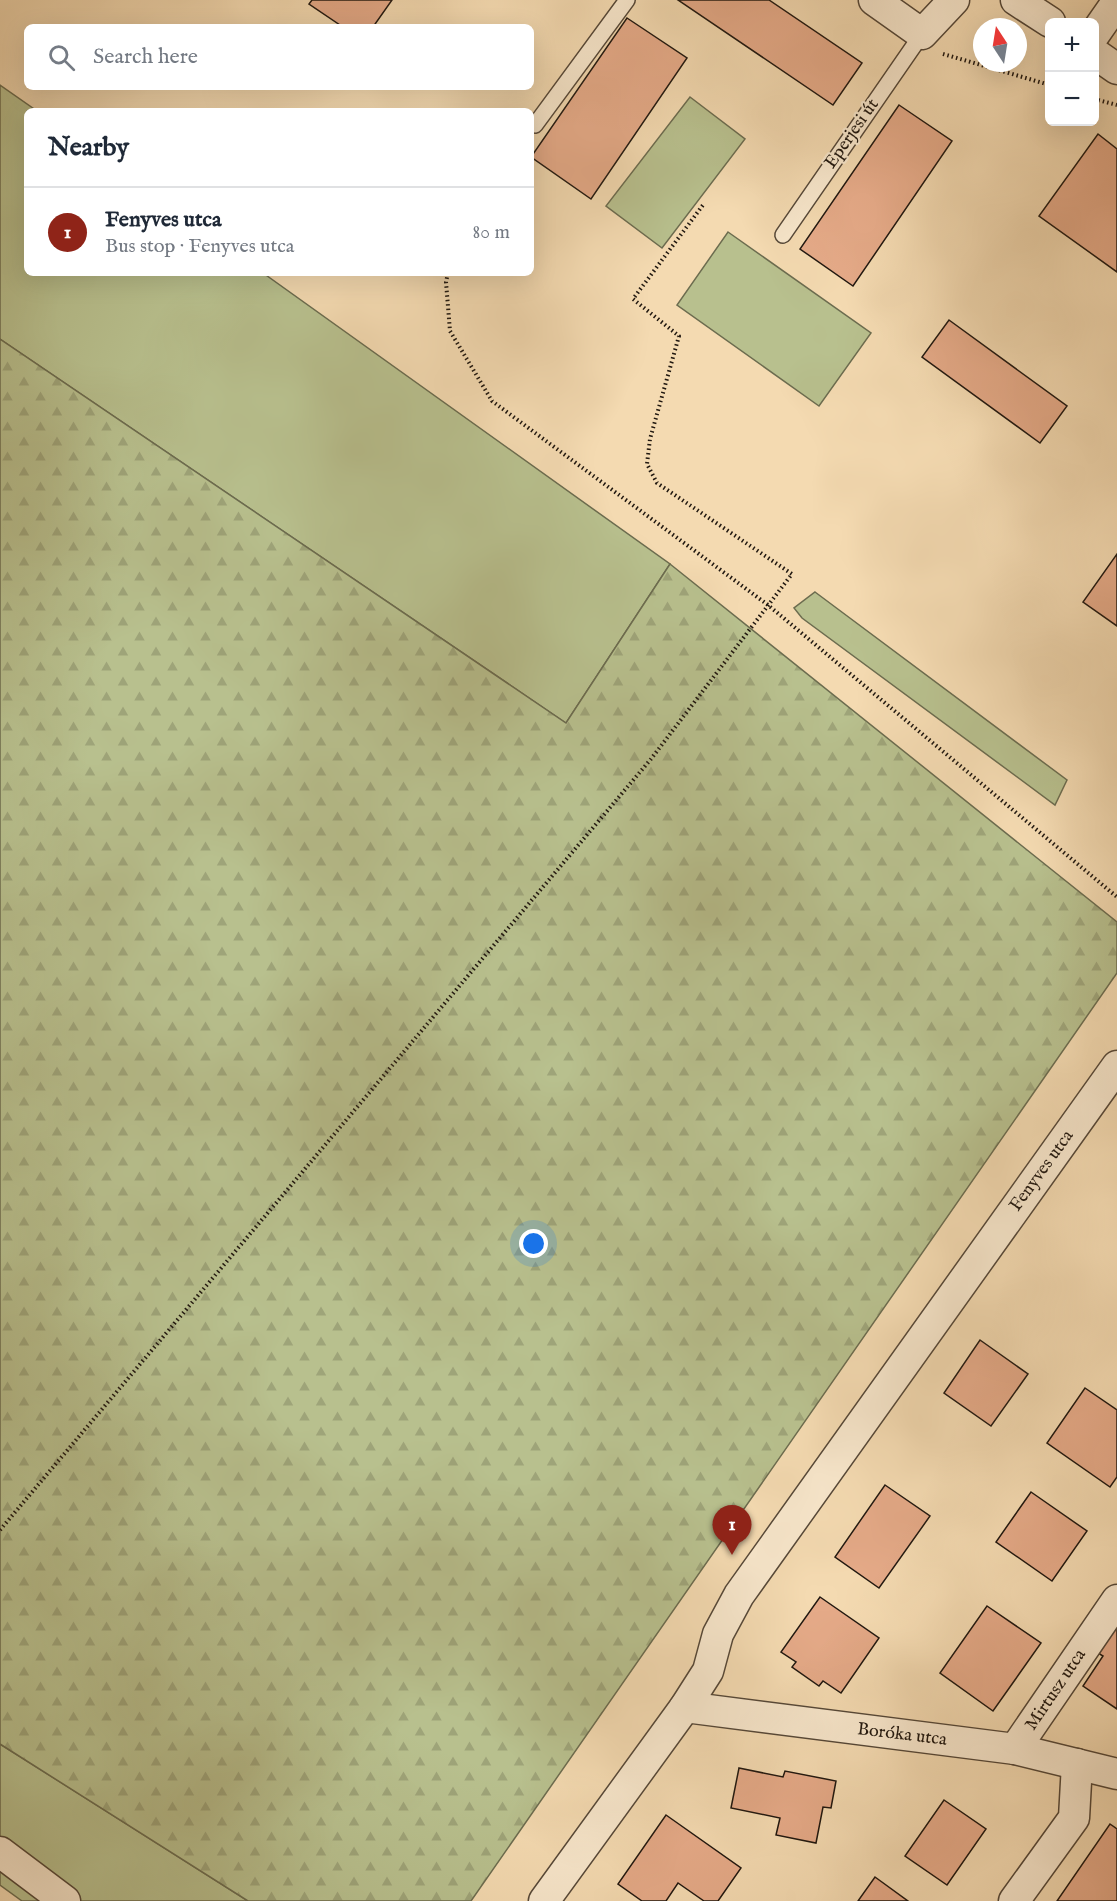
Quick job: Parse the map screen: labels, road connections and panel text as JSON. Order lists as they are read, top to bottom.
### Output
{
  "streets": {
    "street": [
      "Eperjesi út",
      "Fenyves utca",
      "Mirtusz utca",
      "Boróka utca"
    ]
  },
  "crossings": [
    ["Fenyves utca", "Boróka utca"],
    ["Mirtusz utca", "Boróka utca"]
  ],
  "north": "top",
  "page": {
    "map_buttons": ["+", "−"],
    "search": "Search here",
    "heading": "Nearby",
    "list": [
      {
        "mark": "1",
        "name": "Fenyves utca",
        "note": "Bus stop · Fenyves utca",
        "value": "80 m"
      }
    ],
    "pins": "1"
  }
}
